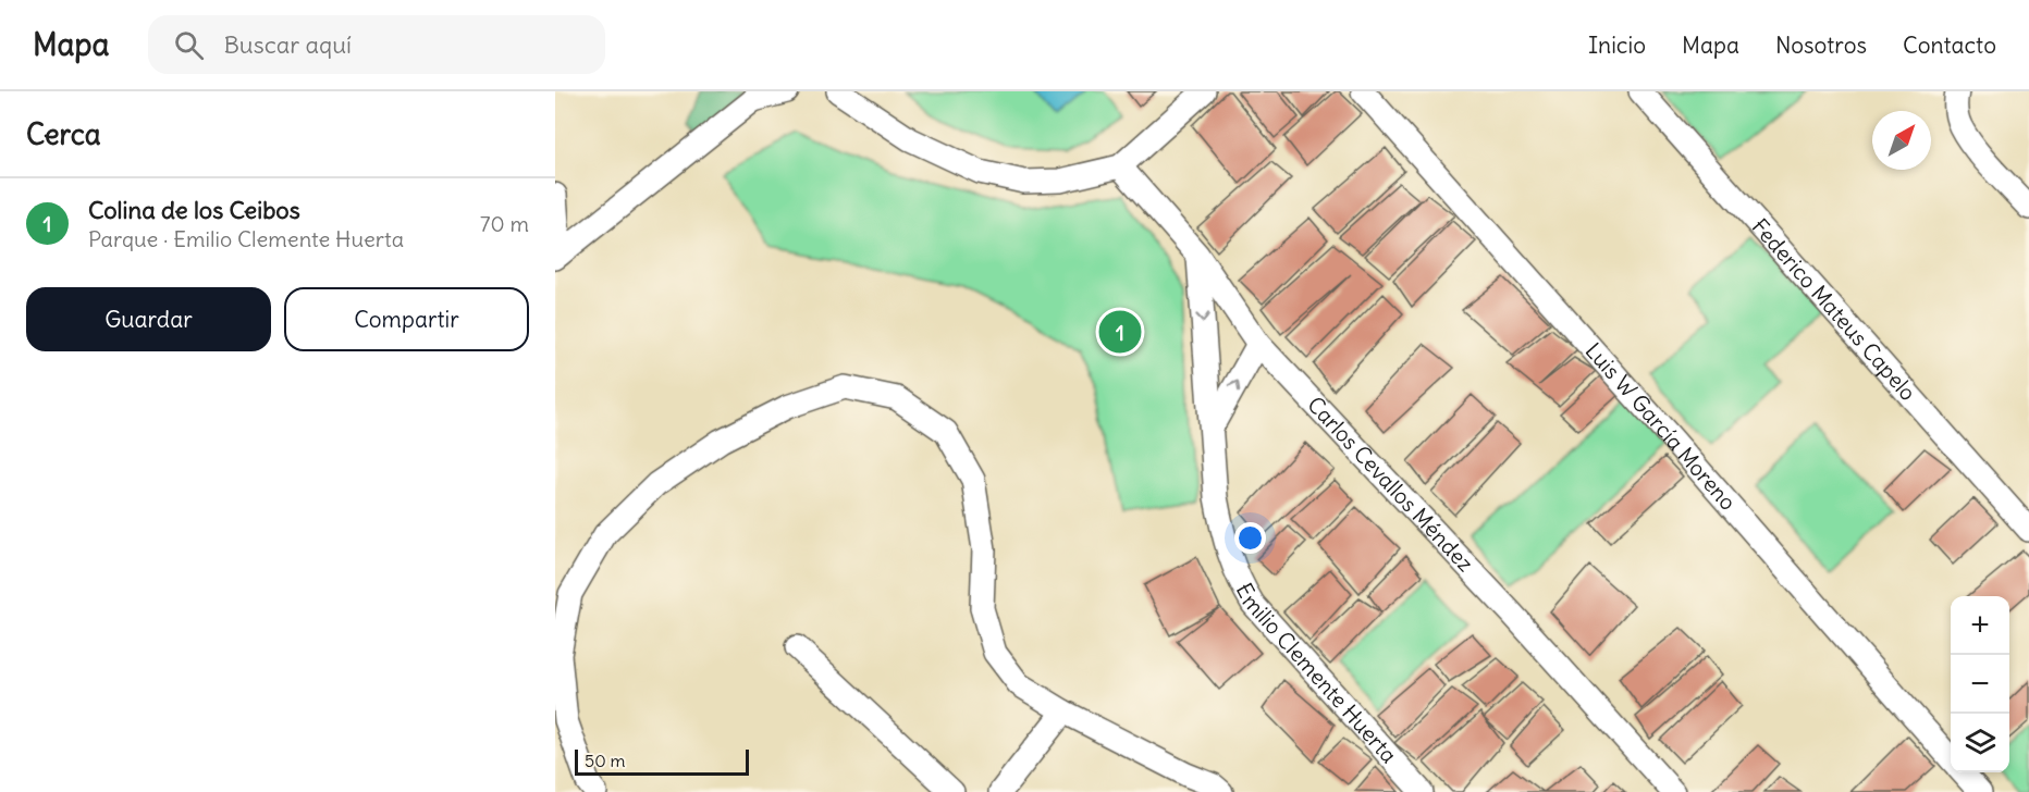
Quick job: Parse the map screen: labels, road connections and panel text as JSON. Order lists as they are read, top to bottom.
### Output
{
  "streets": {
    "street": [
      "Federico Mateus Capelo",
      "Luis W García Moreno",
      "Carlos Cevallos Méndez",
      "Emilio Clemente Huerta"
    ]
  },
  "crossings": [
    ["Carlos Cevallos Méndez", "Emilio Clemente Huerta"]
  ],
  "scale_bar": "50 m",
  "north": "top right",
  "page": {
    "header": "Mapa",
    "search": "Buscar aquí",
    "nav": [
      "Inicio",
      "Mapa",
      "Nosotros",
      "Contacto"
    ],
    "heading": "Cerca",
    "list": [
      {
        "mark": "1",
        "name": "Colina de los Ceibos",
        "note": "Parque · Emilio Clemente Huerta",
        "value": "70 m"
      }
    ],
    "buttons": ["Guardar", "Compartir"],
    "pins": "1",
    "map_buttons": ["+", "−"],
    "scale": "50 m"
  }
}
